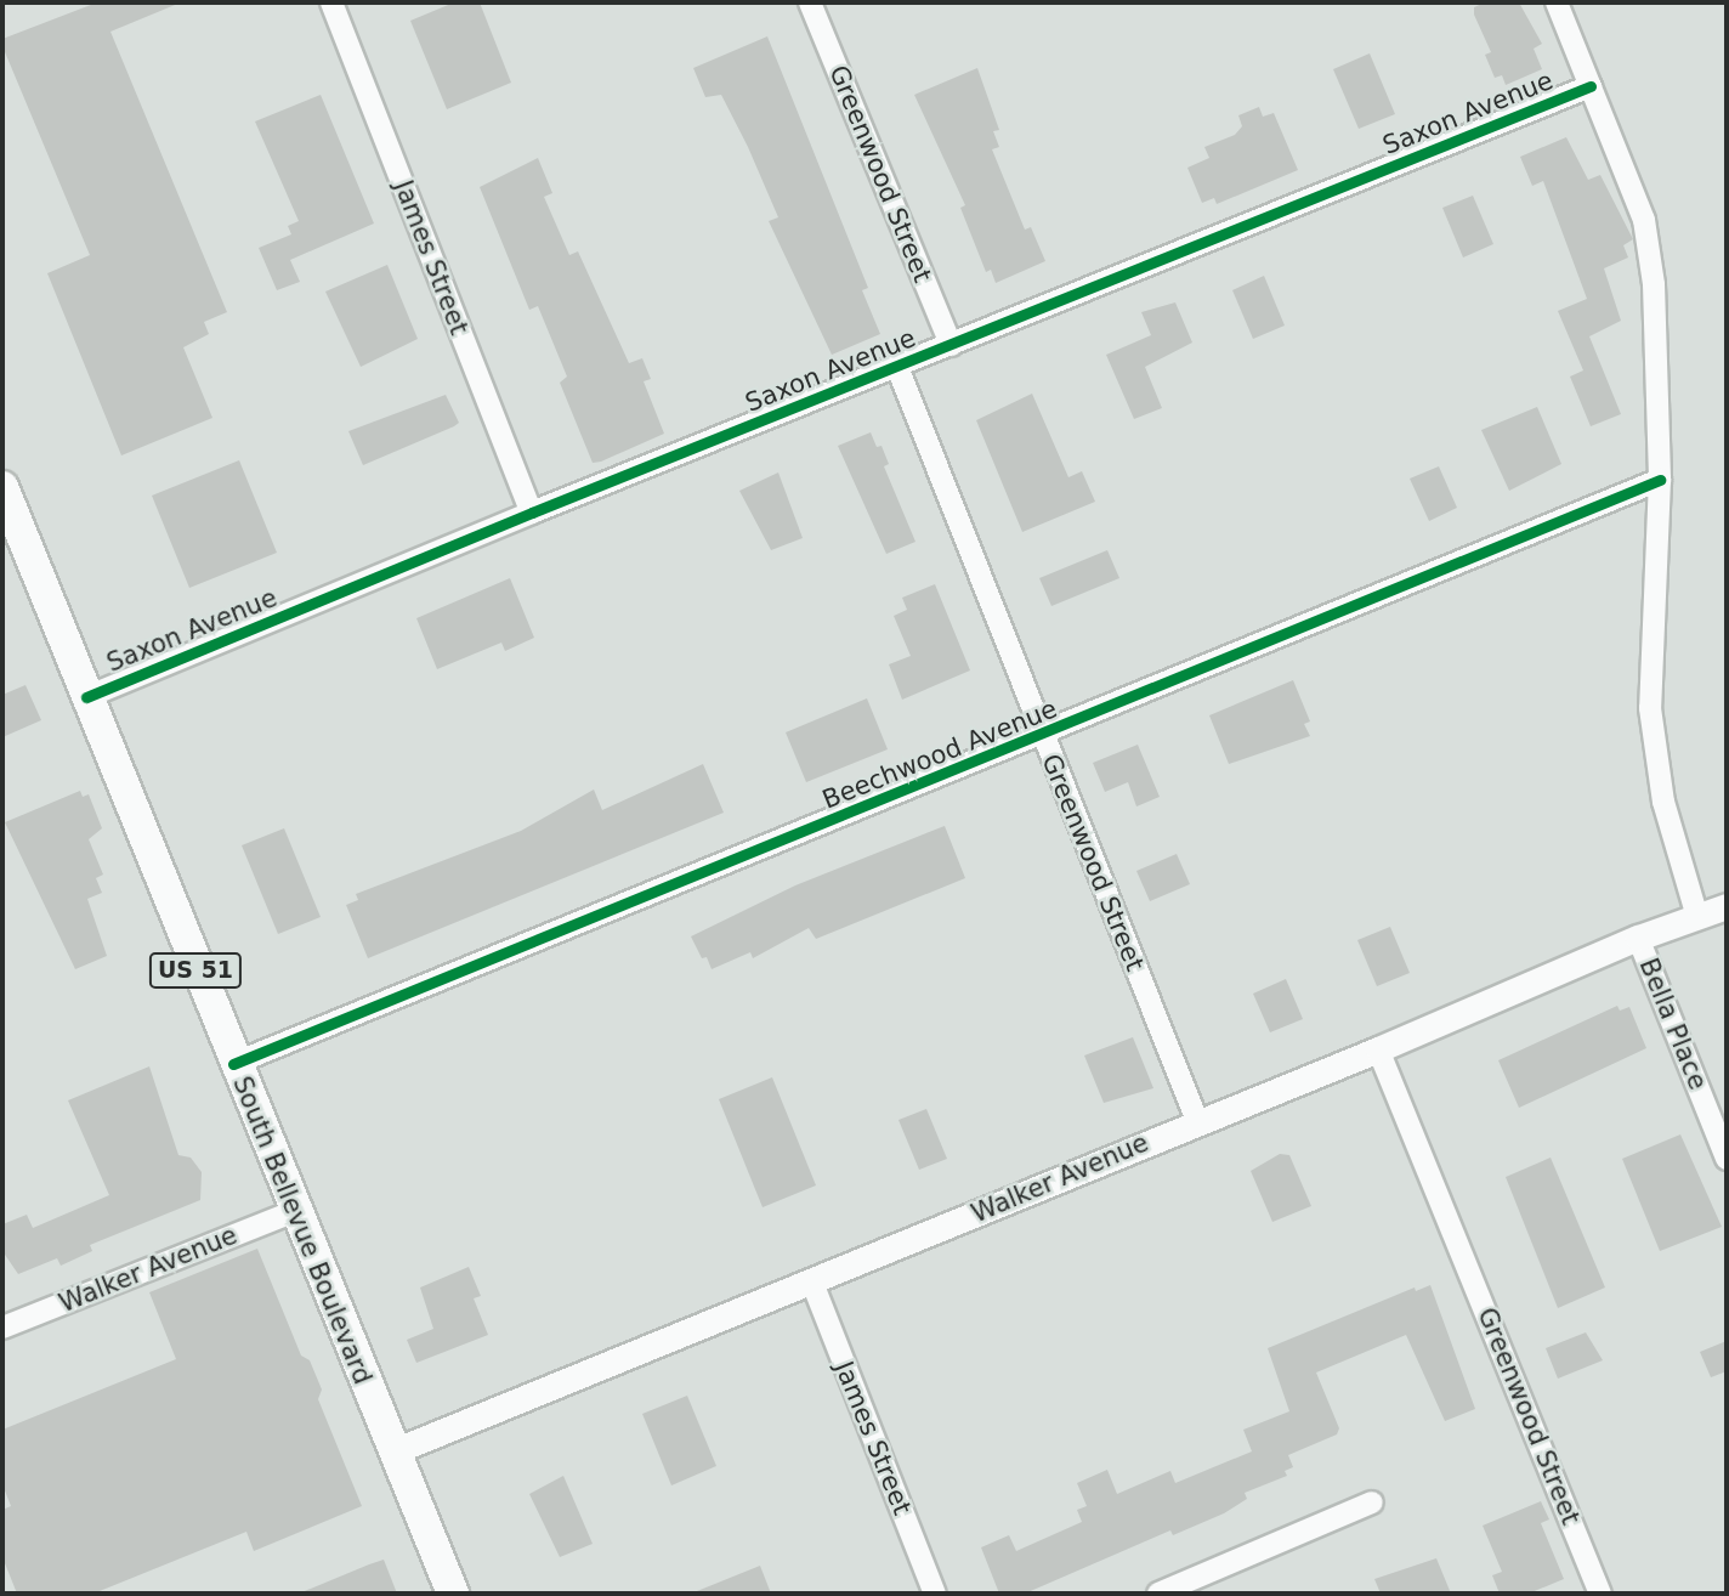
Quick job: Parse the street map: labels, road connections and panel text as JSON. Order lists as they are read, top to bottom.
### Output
{
  "streets": {
    "main road": ["US 51", "South Bellevue Boulevard"],
    "street": [
      "Saxon Avenue",
      "Greenwood Street",
      "James Street",
      "Beechwood Avenue",
      "Bella Place",
      "Walker Avenue"
    ]
  },
  "crossings": [
    ["Saxon Avenue", "Greenwood Street"],
    ["Saxon Avenue", "James Street"],
    ["Saxon Avenue", "South Bellevue Boulevard"],
    ["Greenwood Street", "Beechwood Avenue"],
    ["Greenwood Street", "Walker Avenue"],
    ["James Street", "Walker Avenue"],
    ["Beechwood Avenue", "South Bellevue Boulevard"],
    ["Bella Place", "Walker Avenue"],
    ["Walker Avenue", "South Bellevue Boulevard"]
  ]
}
